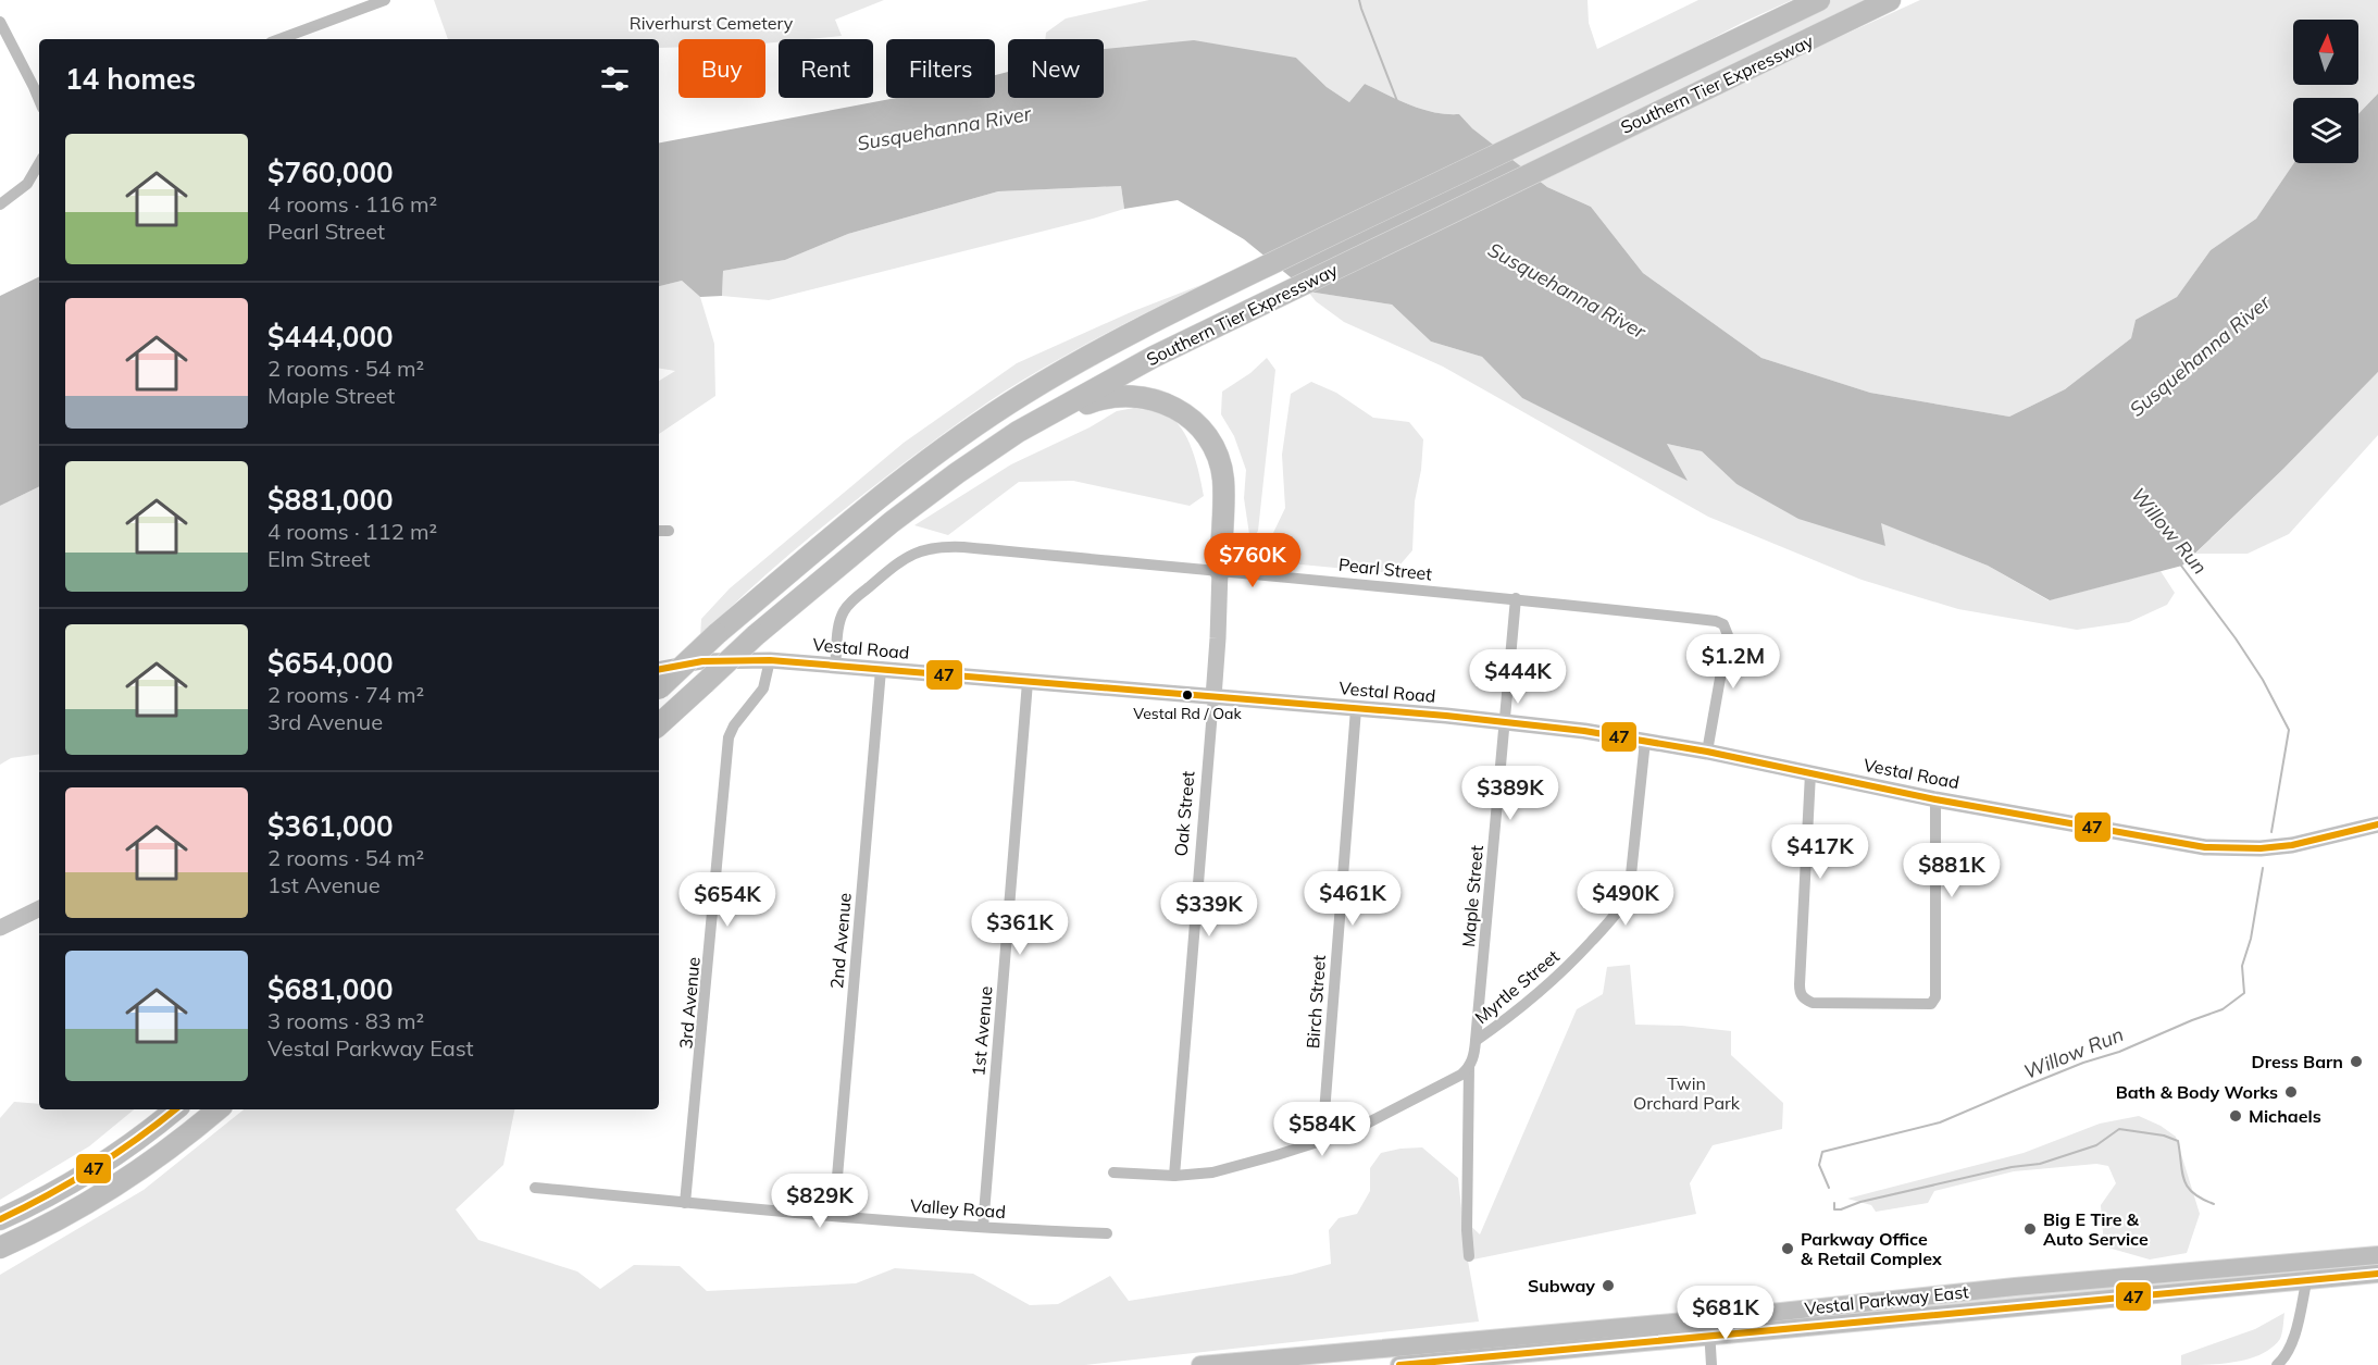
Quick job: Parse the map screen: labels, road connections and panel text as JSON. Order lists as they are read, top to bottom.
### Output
{
  "streets": {
    "highway": ["Southern Tier Expressway"],
    "main road": ["Vestal Parkway East"],
    "street": [
      "Pearl Street",
      "Vestal Road",
      "Oak Street",
      "Maple Street",
      "2nd Avenue",
      "Myrtle Street",
      "Birch Street",
      "3rd Avenue",
      "1st Avenue",
      "Valley Road"
    ]
  },
  "crossings": [
    ["Pearl Street", "Vestal Road"],
    ["Pearl Street", "Oak Street"],
    ["Pearl Street", "Maple Street"],
    ["Vestal Road", "Oak Street"],
    ["Vestal Road", "Maple Street"],
    ["Vestal Road", "2nd Avenue"],
    ["Vestal Road", "Myrtle Street"],
    ["Vestal Road", "Birch Street"],
    ["Vestal Road", "3rd Avenue"],
    ["Vestal Road", "1st Avenue"],
    ["Maple Street", "Myrtle Street"],
    ["2nd Avenue", "Valley Road"],
    ["3rd Avenue", "Valley Road"],
    ["1st Avenue", "Valley Road"]
  ],
  "water": ["Susquehanna River", "Willow Run"],
  "parks": ["Riverhurst Cemetery", "Twin Orchard Park"],
  "places": [
    "Vestal Rd / Oak",
    "Dress Barn",
    "Bath & Body Works",
    "Michaels",
    "Big E Tire & Auto Service",
    "Parkway Office & Retail Complex",
    "Subway"
  ],
  "lines": ["transit line 47"],
  "north": "top",
  "page": {
    "chip": [
      "Buy",
      "Rent",
      "Filters",
      "New"
    ],
    "heading": "14 homes",
    "list": [
      {
        "name": "$760,000",
        "note": "4 rooms · 116 m² · Pearl Street"
      },
      {
        "name": "$444,000",
        "note": "2 rooms · 54 m² · Maple Street"
      },
      {
        "name": "$881,000",
        "note": "4 rooms · 112 m² · Elm Street"
      },
      {
        "name": "$654,000",
        "note": "2 rooms · 74 m² · 3rd Avenue"
      },
      {
        "name": "$361,000",
        "note": "2 rooms · 54 m² · 1st Avenue"
      },
      {
        "name": "$681,000",
        "note": "3 rooms · 83 m² · Vestal Parkway East"
      }
    ],
    "price": [
      "$760K",
      "$1.2M",
      "$444K",
      "$389K",
      "$417K",
      "$881K",
      "$461K",
      "$490K",
      "$654K",
      "$339K",
      "$361K",
      "$584K",
      "$829K",
      "$681K"
    ]
  }
}
